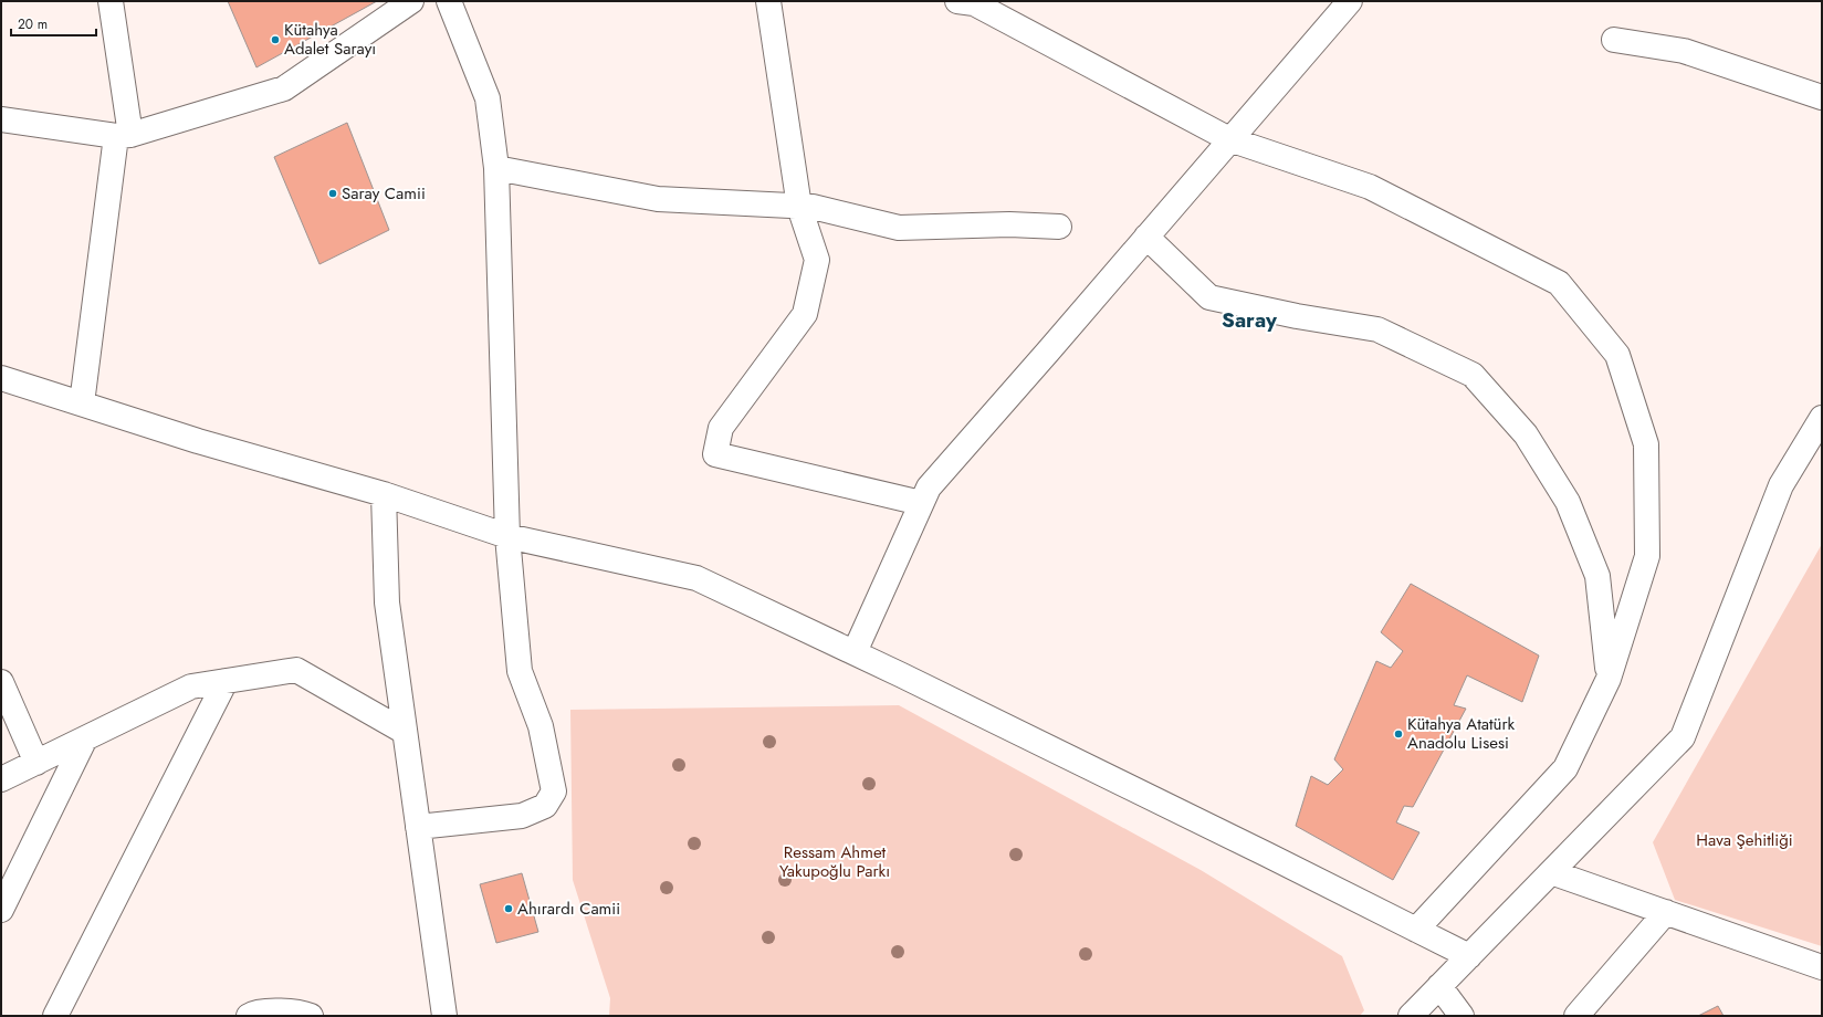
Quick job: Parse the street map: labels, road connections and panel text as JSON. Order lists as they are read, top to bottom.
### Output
{
  "districts": ["Saray"],
  "parks": ["Hava Şehitliği", "Ressam Ahmet Yakupoğlu Parkı"],
  "places": [
    "Kütahya Adalet Sarayı",
    "Saray Camii",
    "Kütahya Atatürk Anadolu Lisesi",
    "Ahırardı Camii"
  ],
  "scale_bar": "20 m"
}
